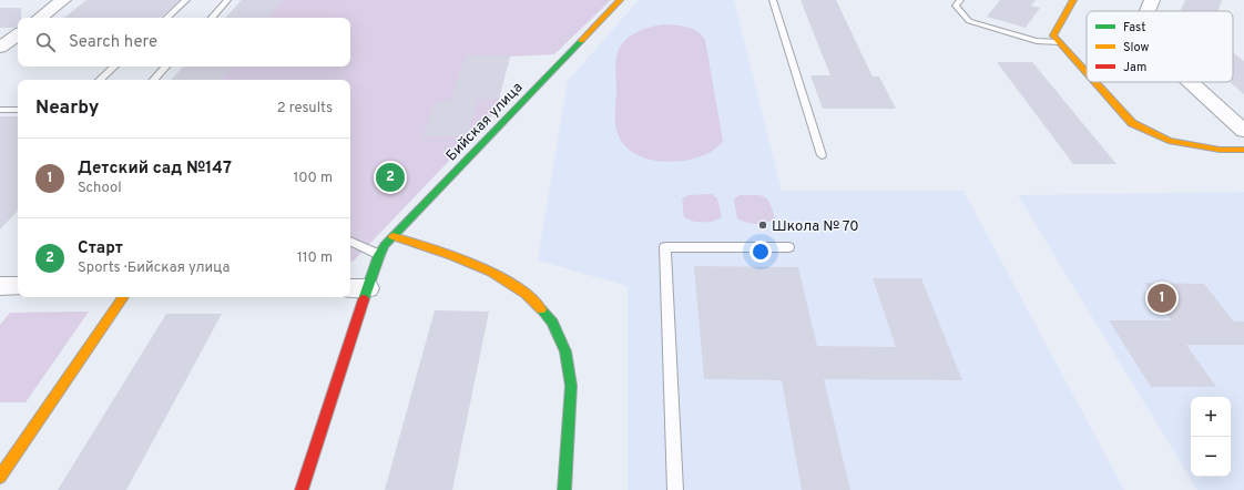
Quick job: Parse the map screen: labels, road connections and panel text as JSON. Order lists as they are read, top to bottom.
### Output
{
  "streets": {
    "street": ["Бийская улица"]
  },
  "places": ["Школа № 70"],
  "legend": ["Fast", "Slow", "Jam"],
  "page": {
    "search": "Search here",
    "heading": ["Nearby", "2 results"],
    "list": [
      {
        "mark": "1",
        "name": "Детский сад №147",
        "note": "School",
        "value": "100 m"
      },
      {
        "mark": "2",
        "name": "Старт",
        "note": "Sports · Бийская улица",
        "value": "110 m"
      }
    ],
    "pins": ["2", "1"],
    "map_buttons": ["+", "−"]
  }
}
